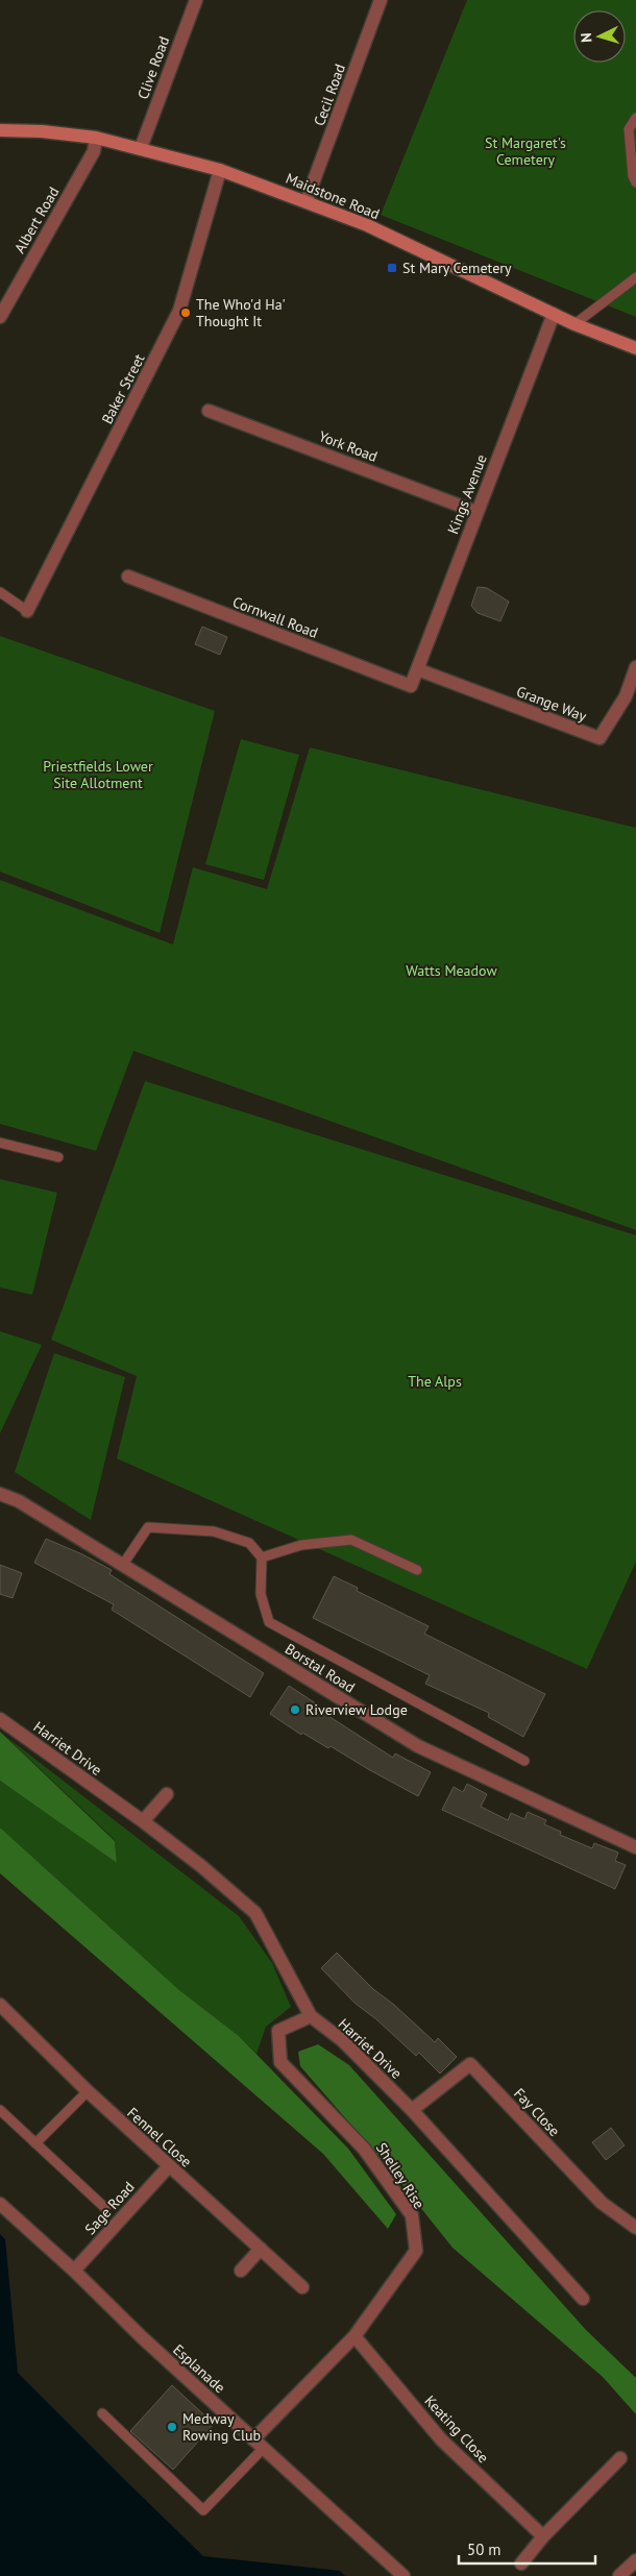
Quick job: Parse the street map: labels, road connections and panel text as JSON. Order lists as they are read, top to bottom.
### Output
{
  "streets": {
    "main road": ["Maidstone Road"],
    "street": [
      "Clive Road",
      "Cecil Road",
      "Albert Road",
      "Baker Street",
      "York Road",
      "Kings Avenue",
      "Cornwall Road",
      "Grange Way",
      "Borstal Road",
      "Harriet Drive",
      "Fay Close",
      "Fennel Close",
      "Shelley Rise",
      "Sage Road",
      "Esplanade",
      "Keating Close"
    ]
  },
  "crossings": [
    ["Clive Road", "Maidstone Road"],
    ["Cecil Road", "Maidstone Road"],
    ["Maidstone Road", "Albert Road"],
    ["Maidstone Road", "Baker Street"],
    ["Maidstone Road", "Kings Avenue"],
    ["York Road", "Kings Avenue"],
    ["Kings Avenue", "Cornwall Road"],
    ["Kings Avenue", "Grange Way"],
    ["Harriet Drive", "Fay Close"],
    ["Harriet Drive", "Shelley Rise"],
    ["Fennel Close", "Sage Road"],
    ["Shelley Rise", "Esplanade"],
    ["Shelley Rise", "Keating Close"],
    ["Sage Road", "Esplanade"]
  ],
  "parks": [
    "St Margaret's Cemetery",
    "Priestfields Lower Site Allotment",
    "Watts Meadow",
    "The Alps"
  ],
  "places": {
    "transit": ["St Mary Cemetery"],
    "other": ["The Who'd Ha' Thought It", "Riverview Lodge", "Medway Rowing Club"]
  },
  "scale_bar": "50 m",
  "north": "left"
}
